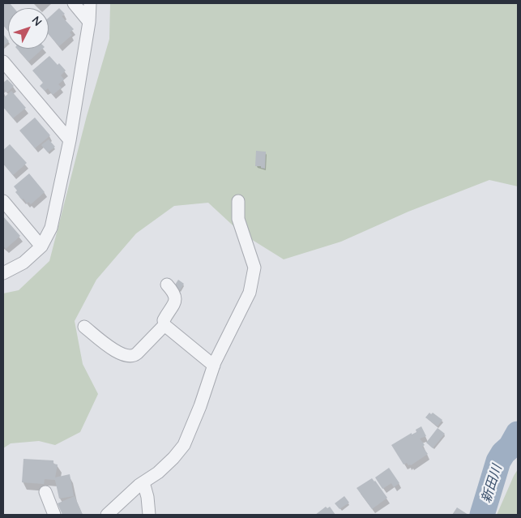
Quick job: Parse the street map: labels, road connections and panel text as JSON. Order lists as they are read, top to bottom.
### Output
{
  "water": ["新田川"],
  "north": "top right"
}
